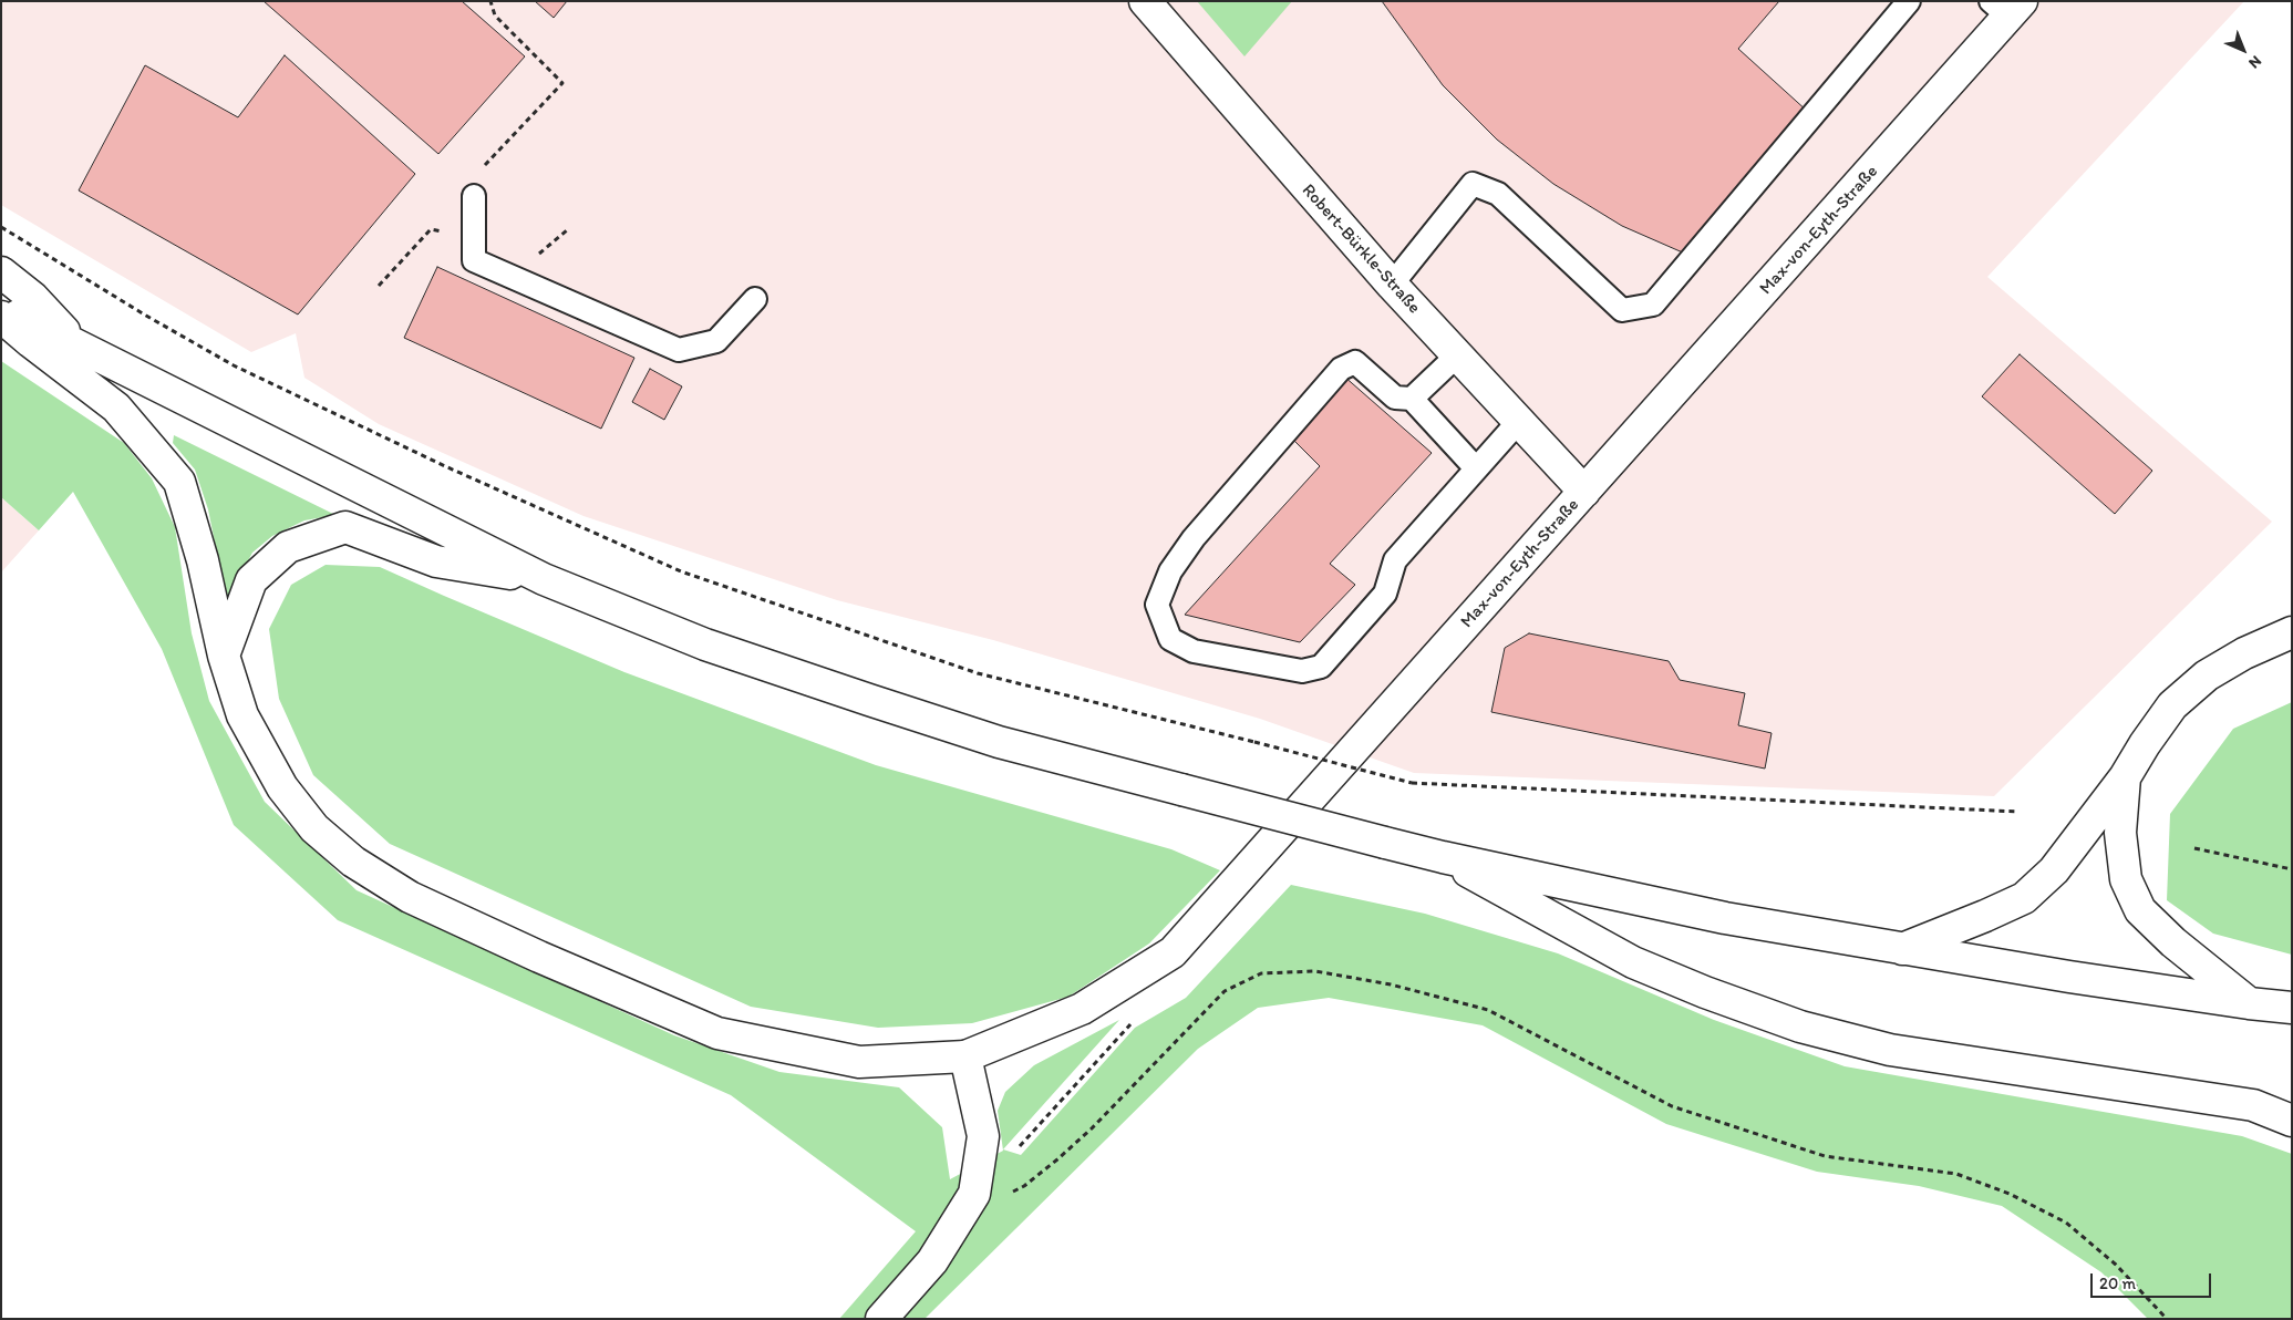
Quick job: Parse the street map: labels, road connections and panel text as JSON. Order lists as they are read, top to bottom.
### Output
{
  "streets": {
    "main road": ["Max-von-Eyth-Straße", "Robert-Bürkle-Straße"]
  },
  "crossings": [
    ["Max-von-Eyth-Straße", "Robert-Bürkle-Straße"]
  ],
  "scale_bar": "20 m",
  "north": "bottom right"
}
